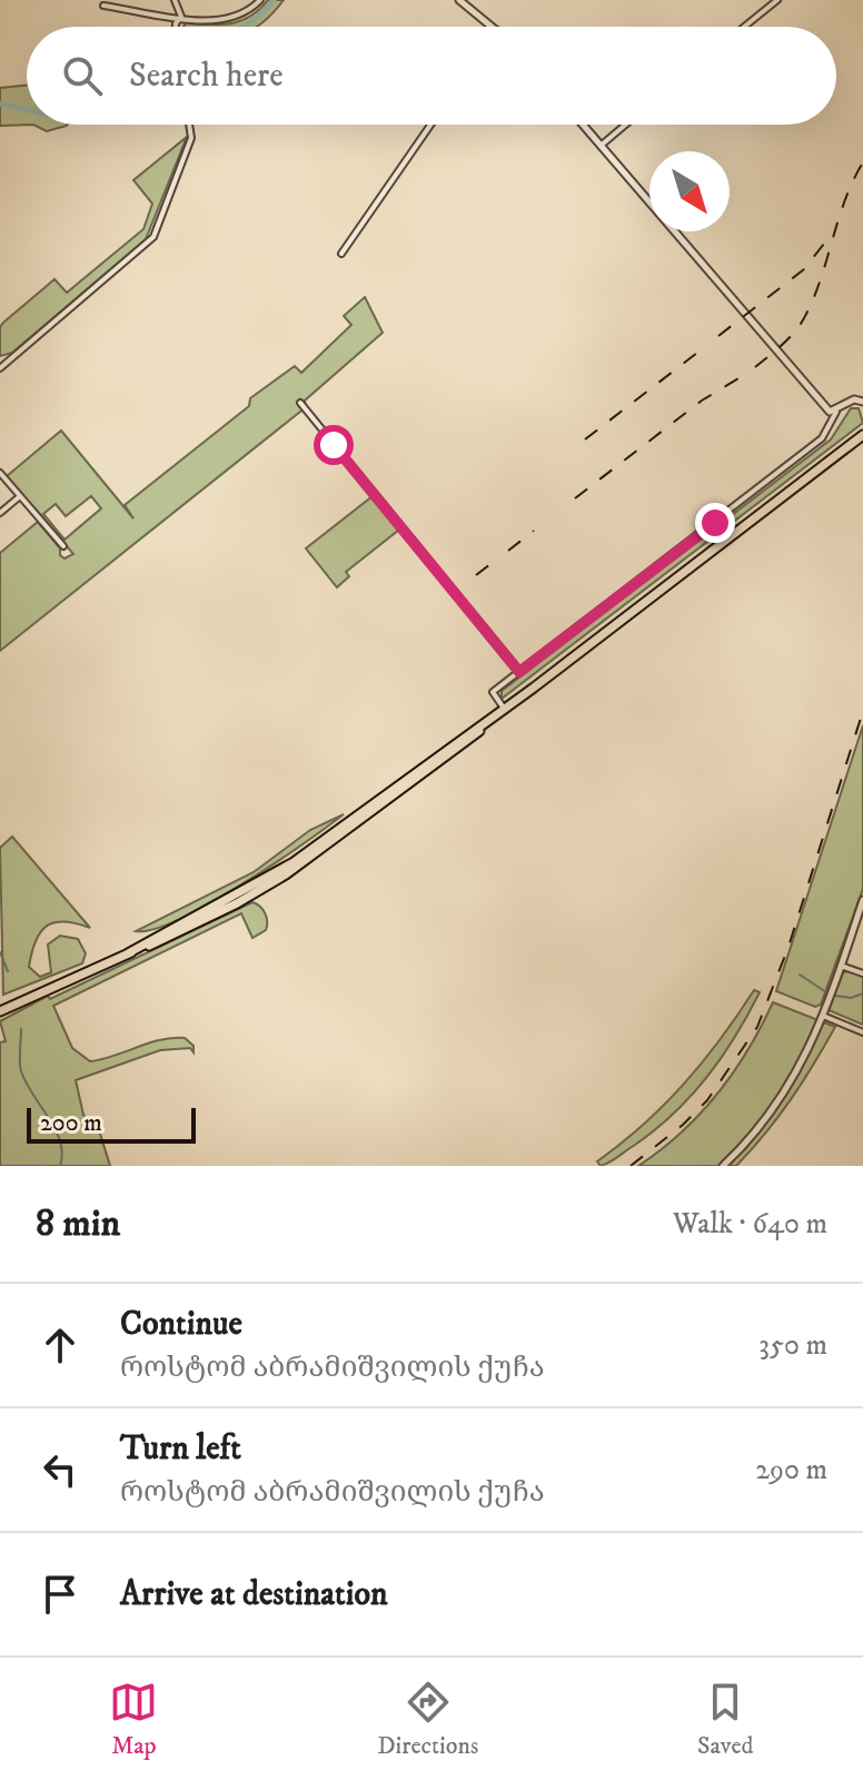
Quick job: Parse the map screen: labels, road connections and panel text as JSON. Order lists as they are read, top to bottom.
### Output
{
  "scale_bar": "200 m",
  "north": "bottom right",
  "page": {
    "search": "Search here",
    "scale": "200 m",
    "heading": ["8 min", "Walk · 640 m"],
    "list": [
      ["Continue", "როსტომ აბრამიშვილის ქუჩა", "350 m"],
      ["Turn left", "როსტომ აბრამიშვილის ქუჩა", "290 m"],
      "Arrive at destination"
    ],
    "nav": ["Map", "Directions", "Saved"]
  }
}
